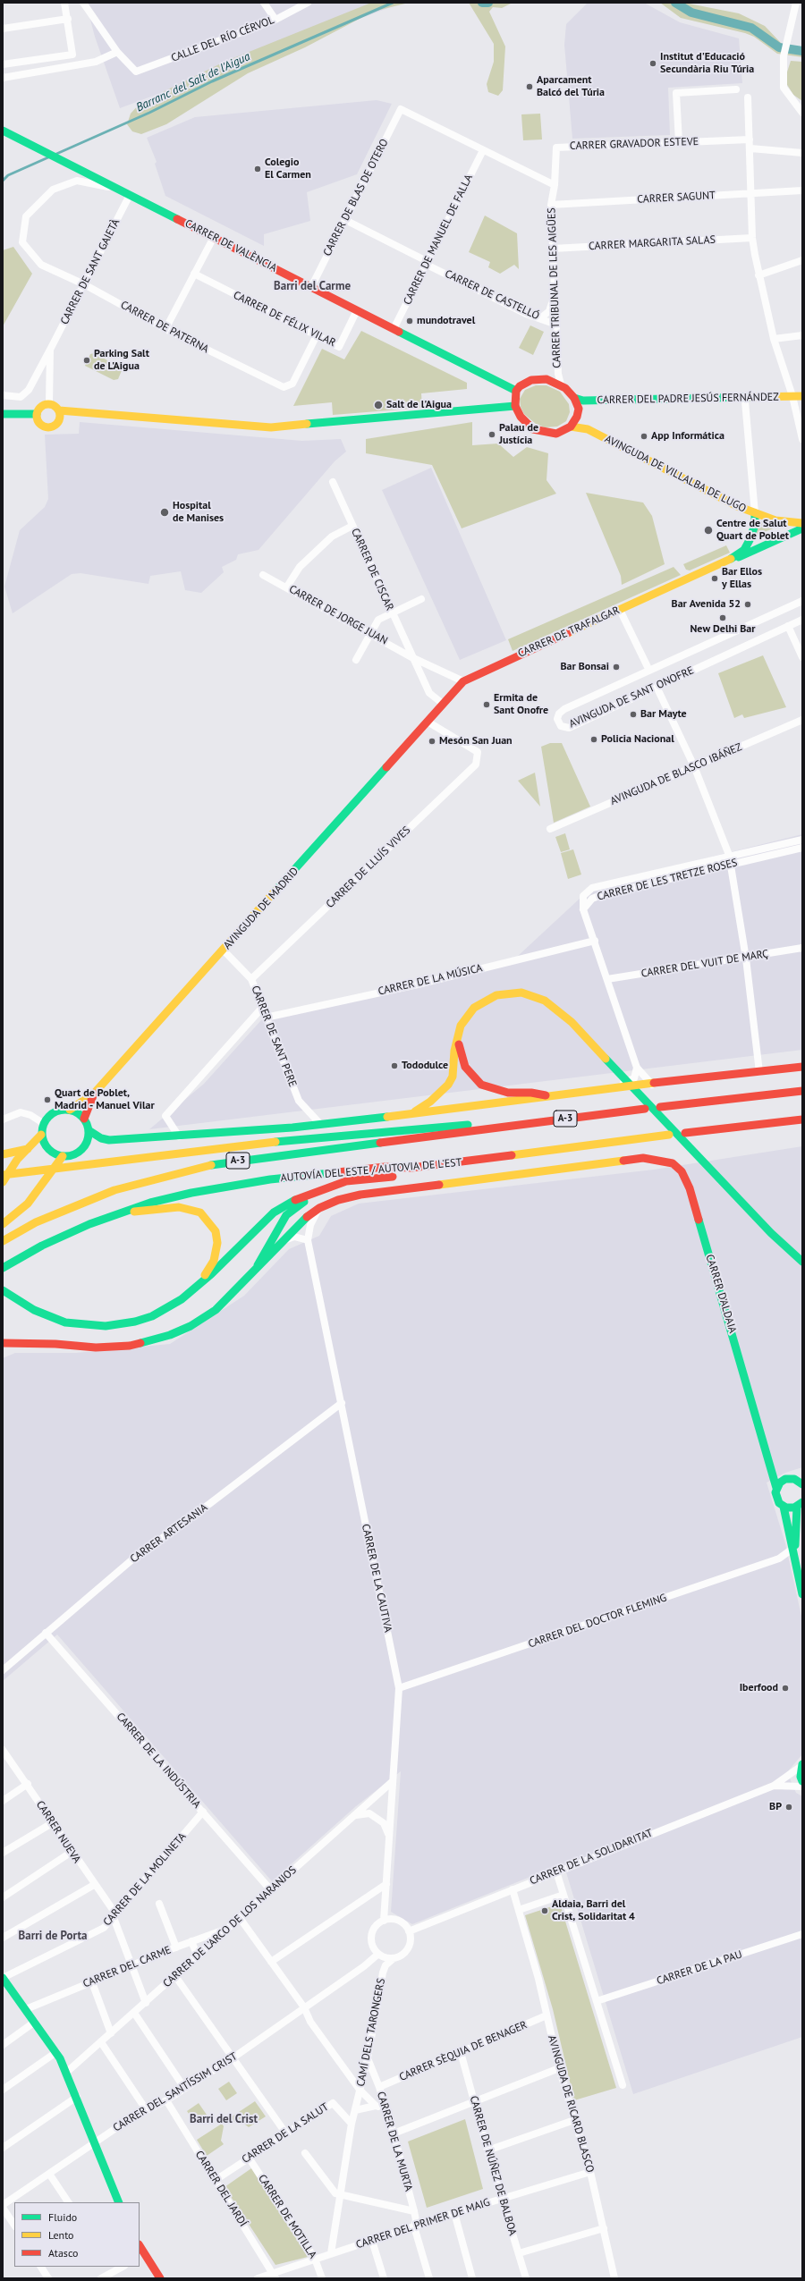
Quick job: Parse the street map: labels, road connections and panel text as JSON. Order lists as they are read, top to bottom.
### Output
{
  "streets": {
    "main road": [
      "CARRER DE VALÈNCIA",
      "CARRER DEL PADRE JESÚS FERNÁNDEZ",
      "AVINGUDA DE VILLALBA DE LUGO",
      "CARRER DE TRAFALGAR",
      "AVINGUDA DE MADRID",
      "A-3",
      "AUTOVÍA DEL ESTE / AUTOVIA DE L'EST",
      "CARRER D'ALDAIA"
    ],
    "street": [
      "CALLE DEL RÍO CÉRVOL",
      "CARRER GRAVADOR ESTEVE",
      "CARRER DE BLAS DE OTERO",
      "CARRER SAGUNT",
      "CARRER DE MANUEL DE FALLA",
      "CARRER MARGARITA SALAS",
      "CARRER DE SANT GAIETÀ",
      "CARRER TRIBUNAL DE LES AIGÜES",
      "CARRER DE CASTELLÓ",
      "CARRER DE FÉLIX VILAR",
      "CARRER DE PATERNA",
      "CARRER DE CISCAR",
      "CARRER DE JORGE JUAN",
      "AVINGUDA DE SANT ONOFRE",
      "AVINGUDA DE BLASCO IBÁÑEZ",
      "CARRER DE LLUÍS VIVES",
      "CARRER DE LES TRETZE ROSES",
      "CARRER DEL VUIT DE MARÇ",
      "CARRER DE LA MÚSICA",
      "CARRER DE SANT PERE",
      "CARRER ARTESANIA",
      "CARRER DE LA CAUTIVA",
      "CARRER DEL DOCTOR FLEMING",
      "CARRER DE LA INDÚSTRIA",
      "CARRER NUEVA",
      "CARRER DE LA SOLIDARITAT",
      "CARRER DE LA MOLINETA",
      "CARRER DE L'ARCO DE LOS NARANJOS",
      "CARRER DEL CARME",
      "CARRER DE LA PAU",
      "CAMÍ DELS TARONGERS",
      "CARRER SÈQUIA DE BENAGER",
      "CARRER DEL SANTÍSSIM CRIST",
      "AVINGUDA DE RICARD BLASCO",
      "CARRER DE LA SALUT",
      "CARRER DE LA MURTA",
      "CARRER DE NÚÑEZ DE BALBOA",
      "CARRER DEL JARDÍ",
      "CARRER DE MOTILLA",
      "CARRER DEL PRIMER DE MAIG"
    ]
  },
  "crossings": [
    ["CARRER GRAVADOR ESTEVE", "CARRER TRIBUNAL DE LES AIGÜES"],
    ["CARRER DE BLAS DE OTERO", "CARRER DE MANUEL DE FALLA"],
    ["CARRER DE BLAS DE OTERO", "CARRER DE VALÈNCIA"],
    ["CARRER DE BLAS DE OTERO", "CARRER DE CASTELLÓ"],
    ["CARRER SAGUNT", "CARRER TRIBUNAL DE LES AIGÜES"],
    ["CARRER DE MANUEL DE FALLA", "CARRER DE VALÈNCIA"],
    ["CARRER DE MANUEL DE FALLA", "CARRER DE CASTELLÓ"],
    ["CARRER MARGARITA SALAS", "CARRER TRIBUNAL DE LES AIGÜES"],
    ["CARRER DE VALÈNCIA", "CARRER DE SANT GAIETÀ"],
    ["CARRER DE VALÈNCIA", "CARRER TRIBUNAL DE LES AIGÜES"],
    ["CARRER DE VALÈNCIA", "CARRER DE FÉLIX VILAR"],
    ["CARRER DE VALÈNCIA", "CARRER DE PATERNA"],
    ["CARRER DE VALÈNCIA", "CARRER DEL PADRE JESÚS FERNÁNDEZ"],
    ["CARRER DE VALÈNCIA", "AVINGUDA DE VILLALBA DE LUGO"],
    ["CARRER DE SANT GAIETÀ", "CARRER DE PATERNA"],
    ["CARRER TRIBUNAL DE LES AIGÜES", "CARRER DE CASTELLÓ"],
    ["CARRER TRIBUNAL DE LES AIGÜES", "CARRER DEL PADRE JESÚS FERNÁNDEZ"],
    ["CARRER TRIBUNAL DE LES AIGÜES", "AVINGUDA DE VILLALBA DE LUGO"],
    ["CARRER DE FÉLIX VILAR", "CARRER DE PATERNA"],
    ["CARRER DEL PADRE JESÚS FERNÁNDEZ", "AVINGUDA DE VILLALBA DE LUGO"],
    ["AVINGUDA DE VILLALBA DE LUGO", "CARRER DE TRAFALGAR"],
    ["CARRER DE CISCAR", "CARRER DE JORGE JUAN"],
    ["CARRER DE CISCAR", "CARRER DE TRAFALGAR"],
    ["CARRER DE JORGE JUAN", "CARRER DE TRAFALGAR"],
    ["CARRER DE TRAFALGAR", "CARRER DE LLUÍS VIVES"],
    ["CARRER DE TRAFALGAR", "AVINGUDA DE MADRID"],
    ["CARRER DE LLUÍS VIVES", "AVINGUDA DE MADRID"],
    ["CARRER DE LLUÍS VIVES", "CARRER DE SANT PERE"],
    ["AVINGUDA DE MADRID", "CARRER DE SANT PERE"],
    ["CARRER DE LA MÚSICA", "CARRER DE SANT PERE"],
    ["CARRER D'ALDAIA", "CARRER DEL DOCTOR FLEMING"],
    ["CARRER ARTESANIA", "CARRER DE LA CAUTIVA"],
    ["CARRER ARTESANIA", "CARRER DE LA INDÚSTRIA"],
    ["CARRER DE LA CAUTIVA", "CARRER DEL DOCTOR FLEMING"],
    ["CARRER DE LA CAUTIVA", "CARRER DE LA SOLIDARITAT"],
    ["CARRER DE LA CAUTIVA", "CARRER DE L'ARCO DE LOS NARANJOS"],
    ["CARRER DE LA CAUTIVA", "CAMÍ DELS TARONGERS"],
    ["CARRER DE LA CAUTIVA", "CARRER DEL SANTÍSSIM CRIST"],
    ["CARRER DE LA INDÚSTRIA", "CARRER DE LA MOLINETA"],
    ["CARRER DE LA INDÚSTRIA", "CARRER DE L'ARCO DE LOS NARANJOS"],
    ["CARRER NUEVA", "CARRER DE LA MOLINETA"],
    ["CARRER NUEVA", "CARRER DE L'ARCO DE LOS NARANJOS"],
    ["CARRER NUEVA", "CARRER DEL CARME"],
    ["CARRER DE LA SOLIDARITAT", "CAMÍ DELS TARONGERS"],
    ["CARRER DE LA SOLIDARITAT", "CARRER DEL SANTÍSSIM CRIST"],
    ["CARRER DE LA SOLIDARITAT", "AVINGUDA DE RICARD BLASCO"],
    ["CARRER DE L'ARCO DE LOS NARANJOS", "CARRER DEL CARME"],
    ["CAMÍ DELS TARONGERS", "CARRER DEL SANTÍSSIM CRIST"],
    ["CAMÍ DELS TARONGERS", "CARRER DE LA SALUT"],
    ["CAMÍ DELS TARONGERS", "CARRER DE LA MURTA"],
    ["CAMÍ DELS TARONGERS", "CARRER DEL PRIMER DE MAIG"],
    ["CARRER SÈQUIA DE BENAGER", "AVINGUDA DE RICARD BLASCO"],
    ["CARRER SÈQUIA DE BENAGER", "CARRER DE LA MURTA"],
    ["CARRER SÈQUIA DE BENAGER", "CARRER DE NÚÑEZ DE BALBOA"],
    ["CARRER DEL SANTÍSSIM CRIST", "CARRER DEL JARDÍ"],
    ["AVINGUDA DE RICARD BLASCO", "CARRER DEL PRIMER DE MAIG"],
    ["CARRER DE LA SALUT", "CARRER DEL JARDÍ"],
    ["CARRER DE LA SALUT", "CARRER DE MOTILLA"],
    ["CARRER DE LA MURTA", "CARRER DEL PRIMER DE MAIG"],
    ["CARRER DE NÚÑEZ DE BALBOA", "CARRER DEL PRIMER DE MAIG"],
    ["CARRER DEL JARDÍ", "CARRER DEL PRIMER DE MAIG"],
    ["CARRER DE MOTILLA", "CARRER DEL PRIMER DE MAIG"]
  ],
  "districts": ["Barri del Carme", "Barri de Porta", "Barri del Crist"],
  "water": ["Barranc del Salt de l'Aigua"],
  "places": [
    "Institut d'Educació Secundària Riu Túria",
    "Aparcament Balcó del Túria",
    "Colegio El Carmen",
    "mundotravel",
    "Parking Salt de L'Aigua",
    "Salt de l'Aigua",
    "Palau de Justícia",
    "App Informática",
    "Hospital de Manises",
    "Centre de Salut Quart de Poblet",
    "Bar Ellos y Ellas",
    "Bar Avenida 52",
    "New Delhi Bar",
    "Bar Bonsai",
    "Ermita de Sant Onofre",
    "Bar Mayte",
    "Policia Nacional",
    "Mesón San Juan",
    "Tododulce",
    "Quart de Poblet, Madrid - Manuel Vilar",
    "Iberfood",
    "BP",
    "Aldaia, Barri del Crist, Solidaritat 4"
  ],
  "legend": ["Fluido", "Lento", "Atasco"]
}
